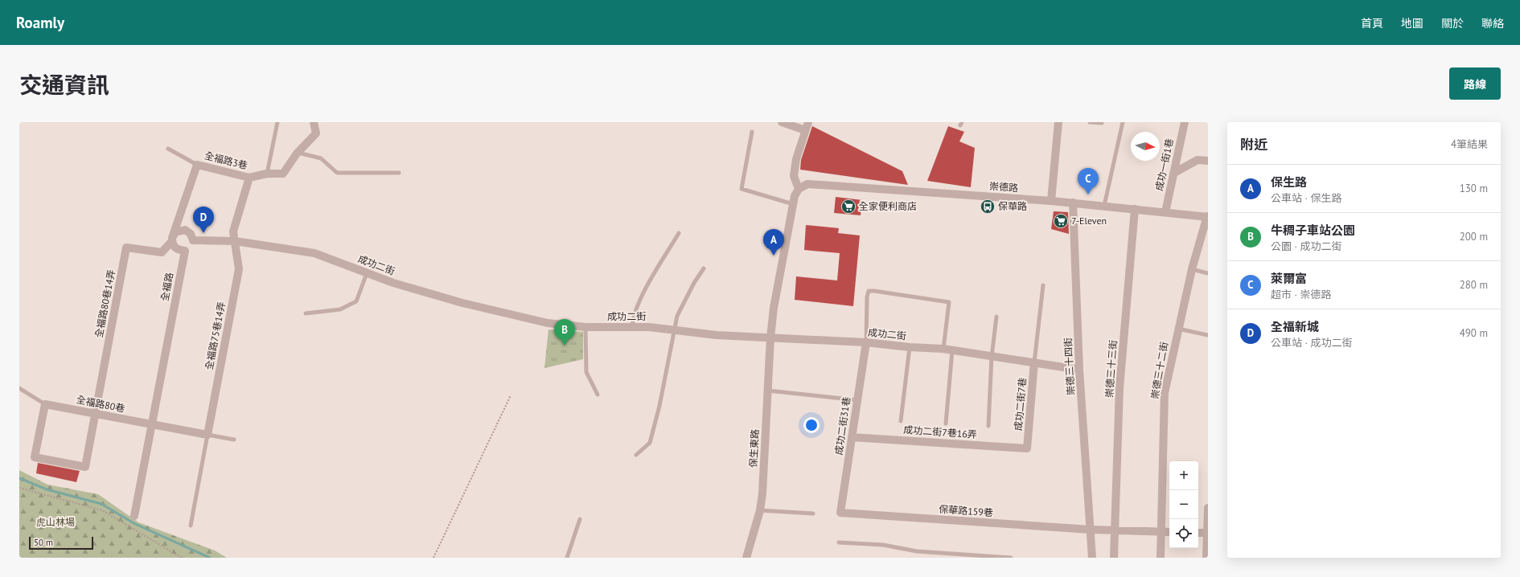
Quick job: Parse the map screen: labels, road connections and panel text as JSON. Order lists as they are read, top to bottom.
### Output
{
  "streets": {
    "street": [
      "全福路3巷",
      "成功一街1巷",
      "崇德路",
      "成功二街",
      "全福路",
      "全福路80巷14弄",
      "全福路75巷14弄",
      "崇德三十四街",
      "崇德三十三街",
      "崇德三十二街",
      "全福路80巷",
      "成功二街7巷",
      "成功二街31巷",
      "成功二街7巷16弄",
      "保生東路",
      "保華路159巷"
    ]
  },
  "crossings": [
    ["全福路3巷", "全福路75巷14弄"],
    ["成功一街1巷", "崇德路"],
    ["崇德路", "崇德三十四街"],
    ["崇德路", "崇德三十三街"],
    ["崇德路", "崇德三十二街"],
    ["崇德路", "保生東路"],
    ["成功二街", "全福路"],
    ["成功二街", "全福路80巷14弄"],
    ["成功二街", "全福路75巷14弄"],
    ["成功二街", "崇德三十四街"],
    ["成功二街", "成功二街7巷"],
    ["成功二街", "成功二街31巷"],
    ["成功二街", "保生東路"],
    ["全福路", "全福路80巷14弄"],
    ["全福路", "全福路80巷"],
    ["全福路80巷14弄", "全福路80巷"],
    ["崇德三十四街", "保華路159巷"],
    ["崇德三十三街", "保華路159巷"],
    ["崇德三十二街", "保華路159巷"],
    ["成功二街7巷", "成功二街7巷16弄"],
    ["成功二街31巷", "成功二街7巷16弄"],
    ["成功二街31巷", "保華路159巷"]
  ],
  "parks": ["虎山林場"],
  "places": {
    "supermarket": ["全家便利商店", "7-Eleven"],
    "bus stop": ["保華路"]
  },
  "scale_bar": "50 m",
  "north": "right",
  "page": {
    "header": "Roamly",
    "nav": [
      "首頁",
      "地圖",
      "關於",
      "聯絡"
    ],
    "title": "交通資訊",
    "buttons": "路線",
    "heading": ["附近", "4筆結果"],
    "list": [
      {
        "mark": "A",
        "name": "保生路",
        "note": "公車站 · 保生路",
        "value": "130 m"
      },
      {
        "mark": "B",
        "name": "牛稠子車站公園",
        "note": "公園 · 成功二街",
        "value": "200 m"
      },
      {
        "mark": "C",
        "name": "萊爾富",
        "note": "超市 · 崇德路",
        "value": "280 m"
      },
      {
        "mark": "D",
        "name": "全福新城",
        "note": "公車站 · 成功二街",
        "value": "490 m"
      }
    ],
    "pins": [
      "C",
      "D",
      "A",
      "B"
    ],
    "map_buttons": ["+", "−"],
    "scale": "50 m"
  }
}
